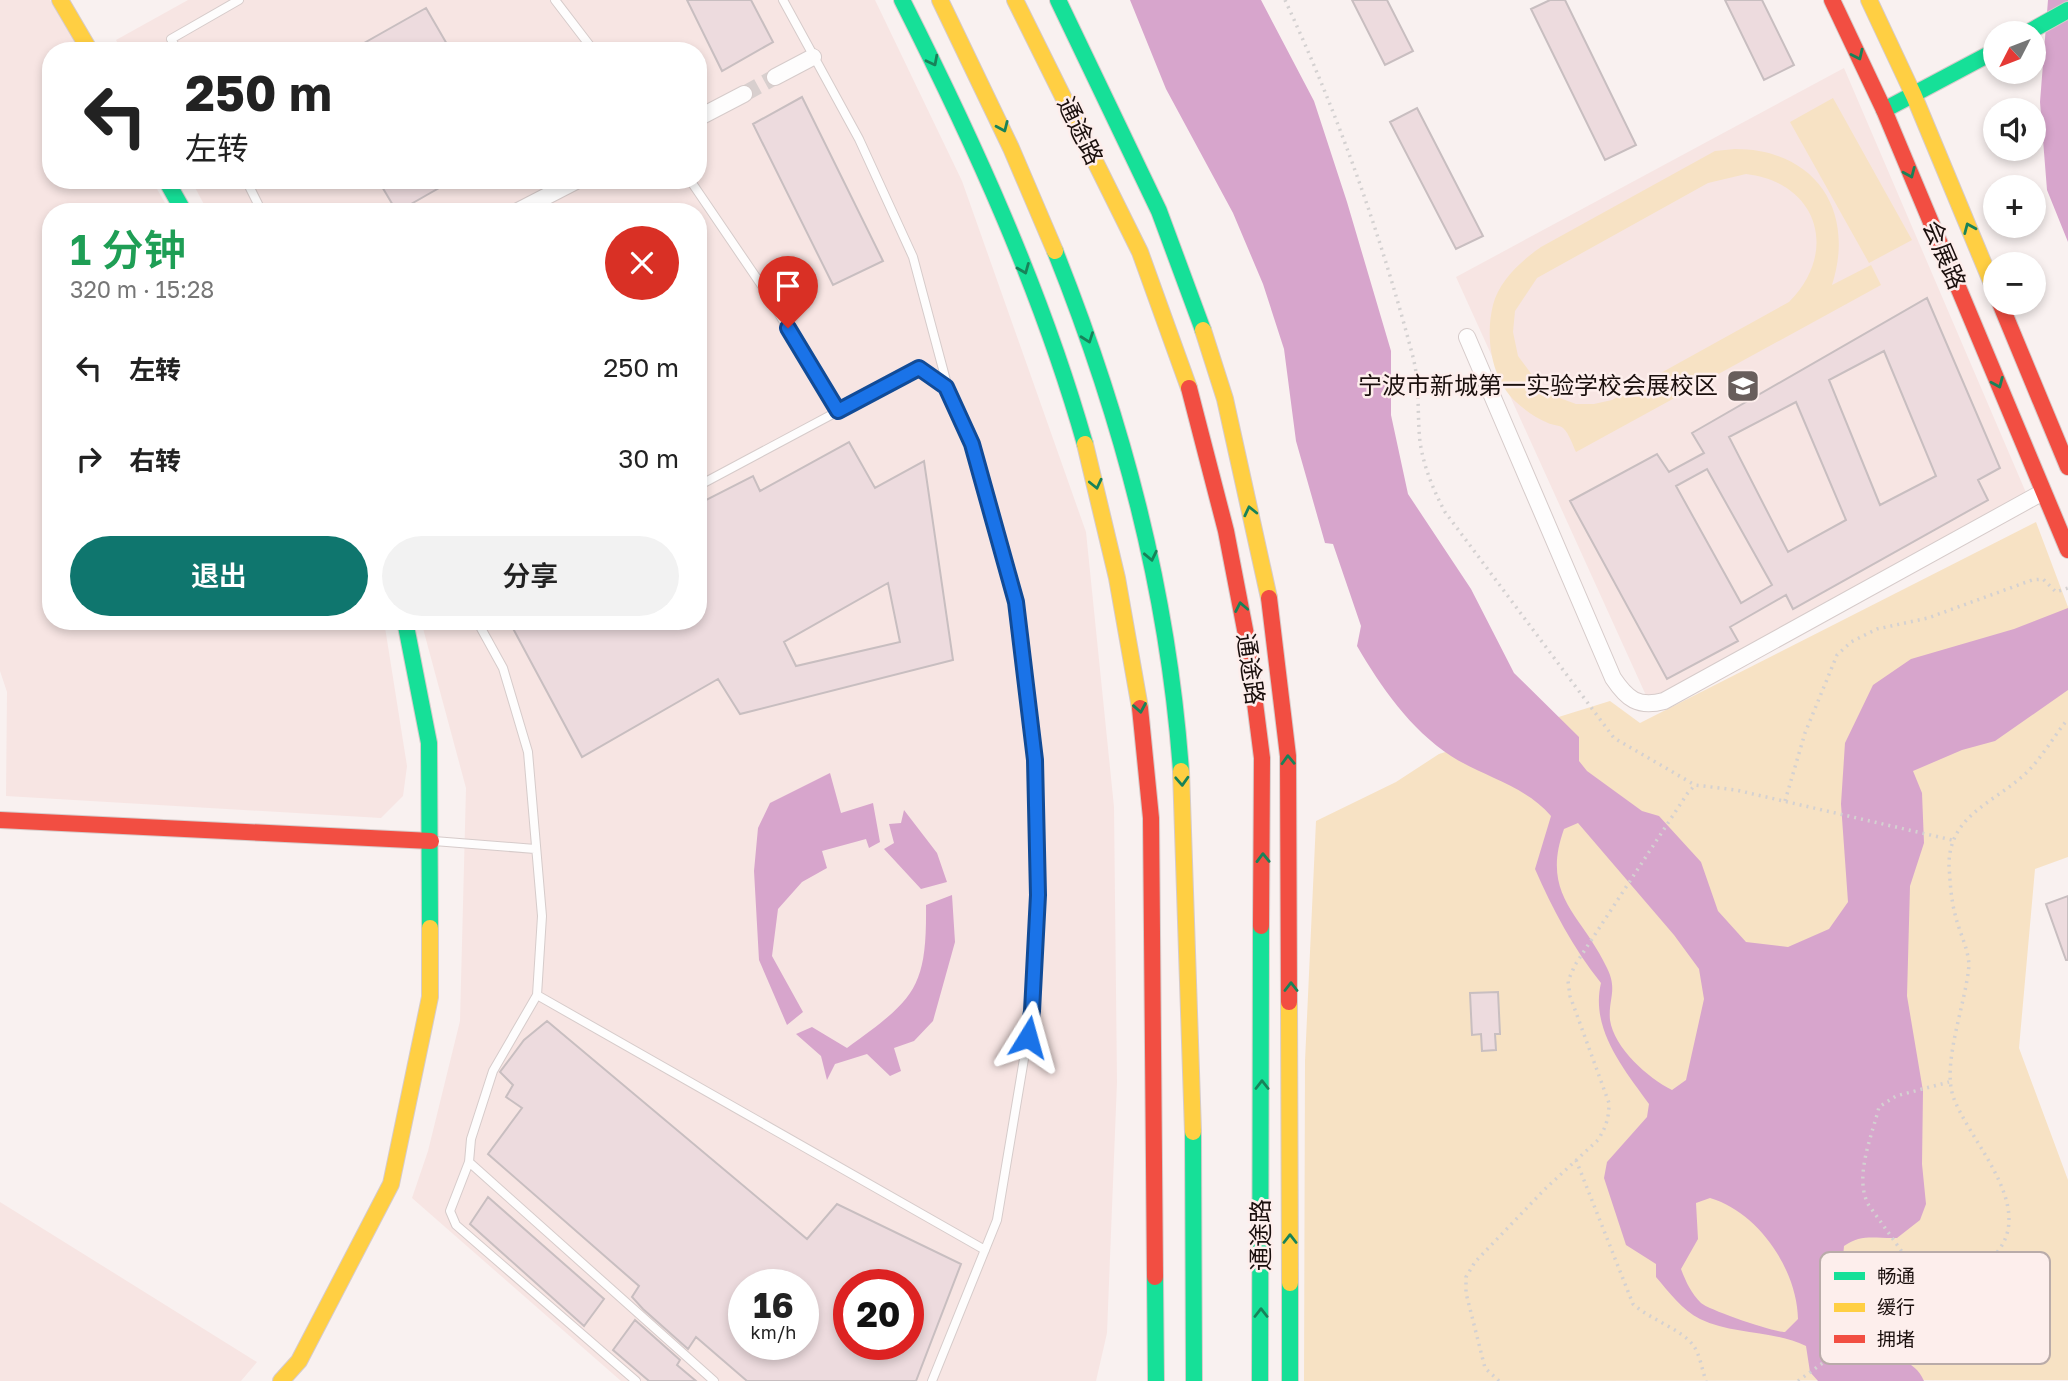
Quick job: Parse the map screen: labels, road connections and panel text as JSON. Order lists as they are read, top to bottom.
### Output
{
  "streets": {
    "main road": ["通途路", "会展路"]
  },
  "places": {
    "school or university": ["宁波市新城第一实验学校会展校区"]
  },
  "legend": ["畅通", "缓行", "拥堵"],
  "north": "bottom left",
  "page": {
    "map_buttons": ["+", "−"],
    "turn": ["250 m", "左转"],
    "heading": ["1 分钟", "320 m · 15:28"],
    "list": [
      {
        "name": "左转",
        "value": "250 m"
      },
      {
        "name": "右转",
        "value": "30 m"
      }
    ],
    "buttons": ["退出", "分享"],
    "speed": "16 km/h",
    "limit": "20"
  }
}
